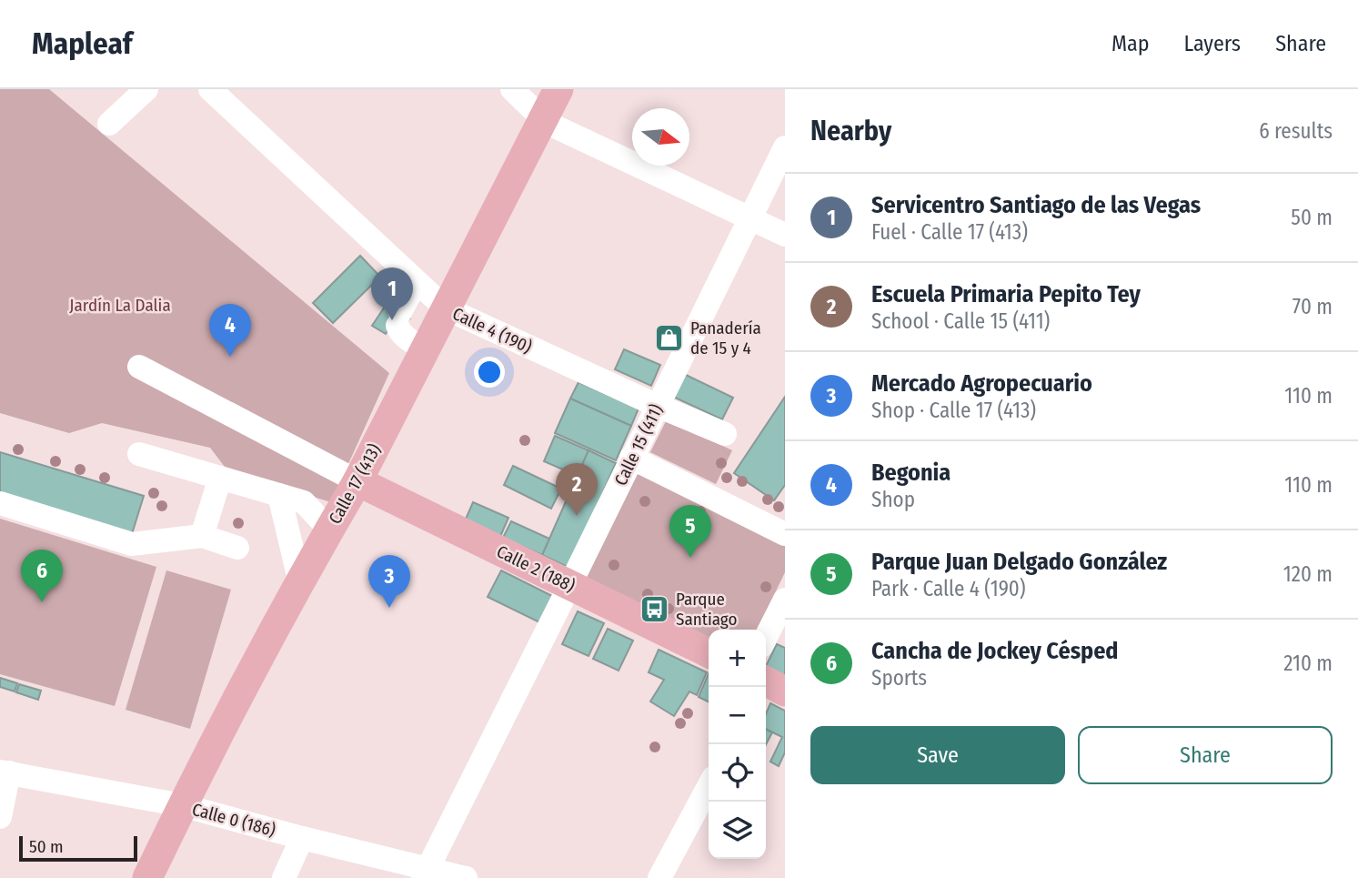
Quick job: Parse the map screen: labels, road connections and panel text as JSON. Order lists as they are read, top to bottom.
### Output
{
  "streets": {
    "main road": ["Calle 17 (413)", "Calle 2 (188)"],
    "street": ["Calle 4 (190)", "Calle 15 (411)", "Calle 0 (186)"]
  },
  "crossings": [
    ["Calle 4 (190)", "Calle 15 (411)"],
    ["Calle 4 (190)", "Calle 17 (413)"],
    ["Calle 15 (411)", "Calle 2 (188)"],
    ["Calle 15 (411)", "Calle 0 (186)"],
    ["Calle 17 (413)", "Calle 2 (188)"],
    ["Calle 17 (413)", "Calle 0 (186)"]
  ],
  "parks": ["Jardín La Dalia"],
  "places": {
    "shop": ["Panadería de 15 y 4"],
    "bus stop": ["Parque Santiago"]
  },
  "scale_bar": "50 m",
  "north": "right",
  "page": {
    "header": "Mapleaf",
    "nav": ["Map", "Layers", "Share"],
    "heading": ["Nearby", "6 results"],
    "list": [
      {
        "mark": "1",
        "name": "Servicentro Santiago de las Vegas",
        "note": "Fuel · Calle 17 (413)",
        "value": "50 m"
      },
      {
        "mark": "2",
        "name": "Escuela Primaria Pepito Tey",
        "note": "School · Calle 15 (411)",
        "value": "70 m"
      },
      {
        "mark": "3",
        "name": "Mercado Agropecuario",
        "note": "Shop · Calle 17 (413)",
        "value": "110 m"
      },
      {
        "mark": "4",
        "name": "Begonia",
        "note": "Shop",
        "value": "110 m"
      },
      {
        "mark": "5",
        "name": "Parque Juan Delgado González",
        "note": "Park · Calle 4 (190)",
        "value": "120 m"
      },
      {
        "mark": "6",
        "name": "Cancha de Jockey Césped",
        "note": "Sports",
        "value": "210 m"
      }
    ],
    "pins": [
      "1",
      "4",
      "2",
      "5",
      "6",
      "3"
    ],
    "map_buttons": ["+", "−"],
    "buttons": ["Save", "Share"],
    "scale": "50 m"
  }
}
